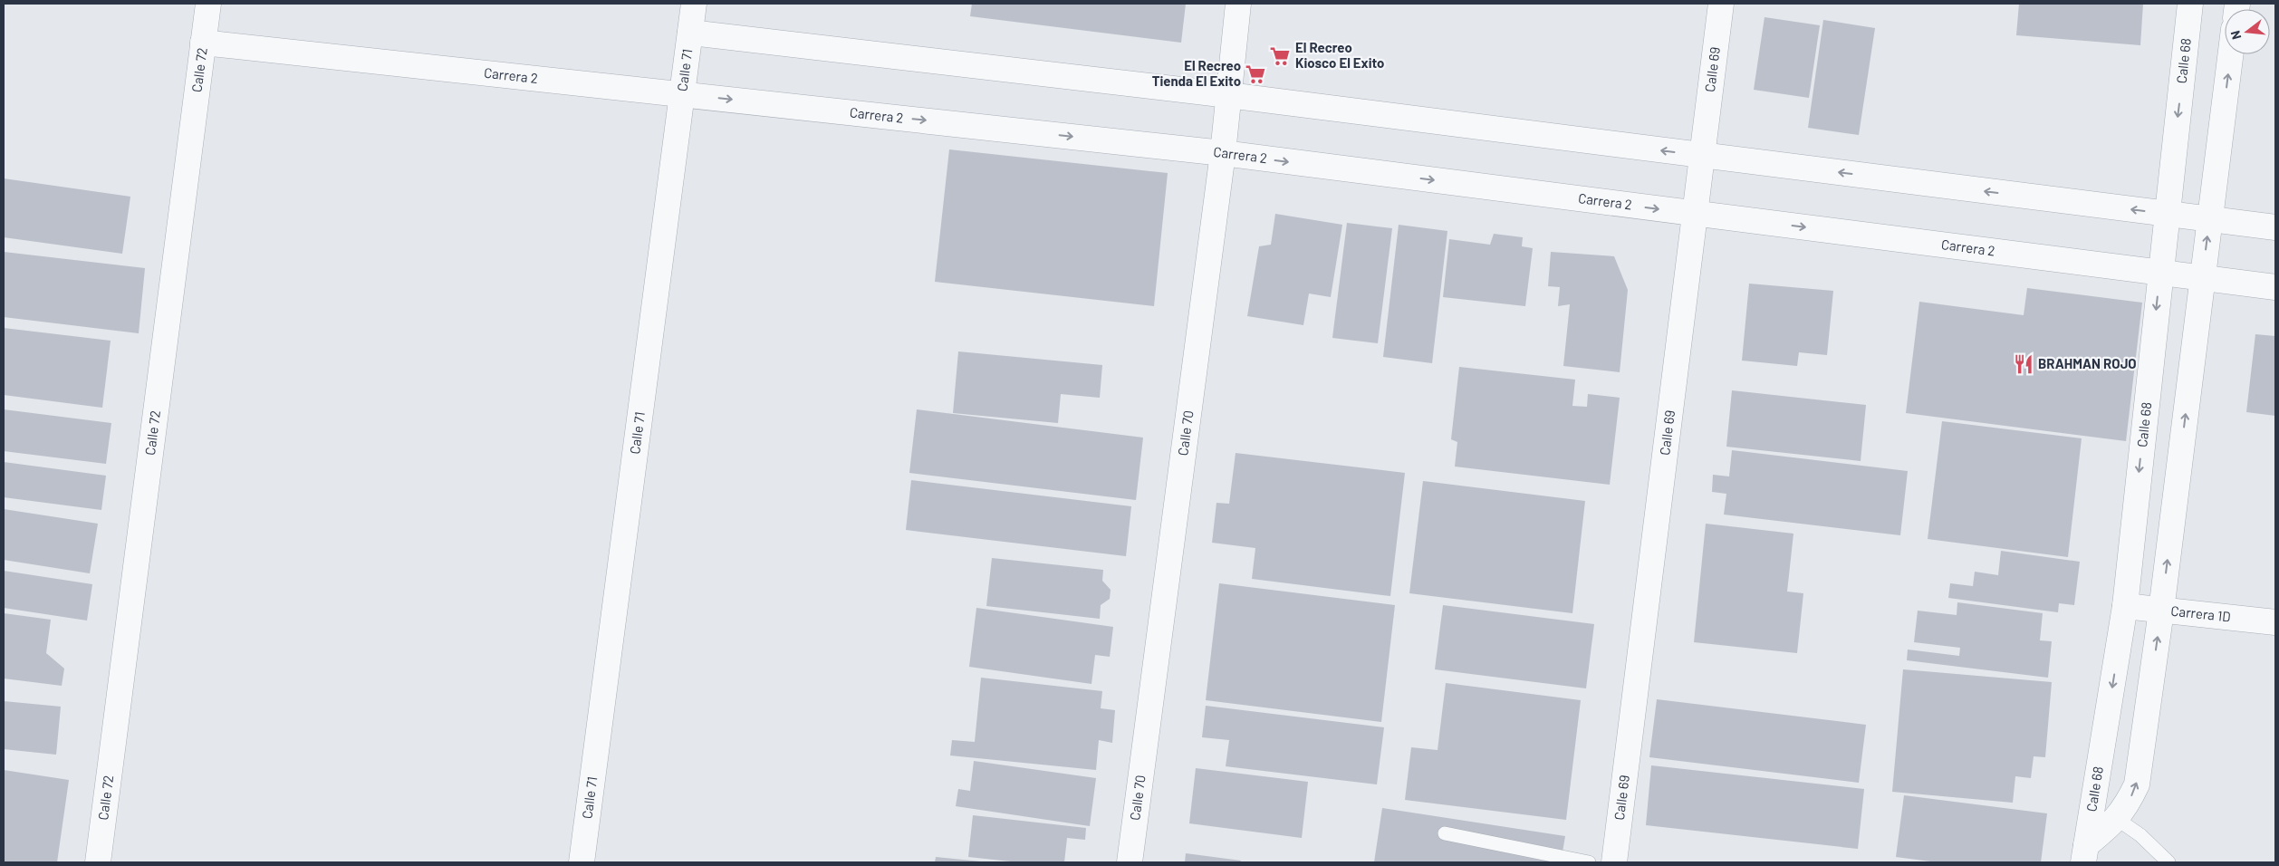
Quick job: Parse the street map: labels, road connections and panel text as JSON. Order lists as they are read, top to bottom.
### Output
{
  "streets": {
    "street": [
      "Calle 68",
      "Calle 72",
      "Calle 71",
      "Calle 69",
      "Carrera 2",
      "Calle 70",
      "Carrera 1D"
    ]
  },
  "crossings": [
    ["Calle 68", "Carrera 2"],
    ["Calle 68", "Carrera 1D"],
    ["Calle 72", "Carrera 2"],
    ["Calle 71", "Carrera 2"],
    ["Calle 69", "Carrera 2"],
    ["Carrera 2", "Calle 70"]
  ],
  "places": {
    "supermarket": ["El Recreo Kiosco El Exito", "El Recreo Tienda El Exito"],
    "restaurant": ["BRAHMAN ROJO"]
  },
  "north": "left"
}
